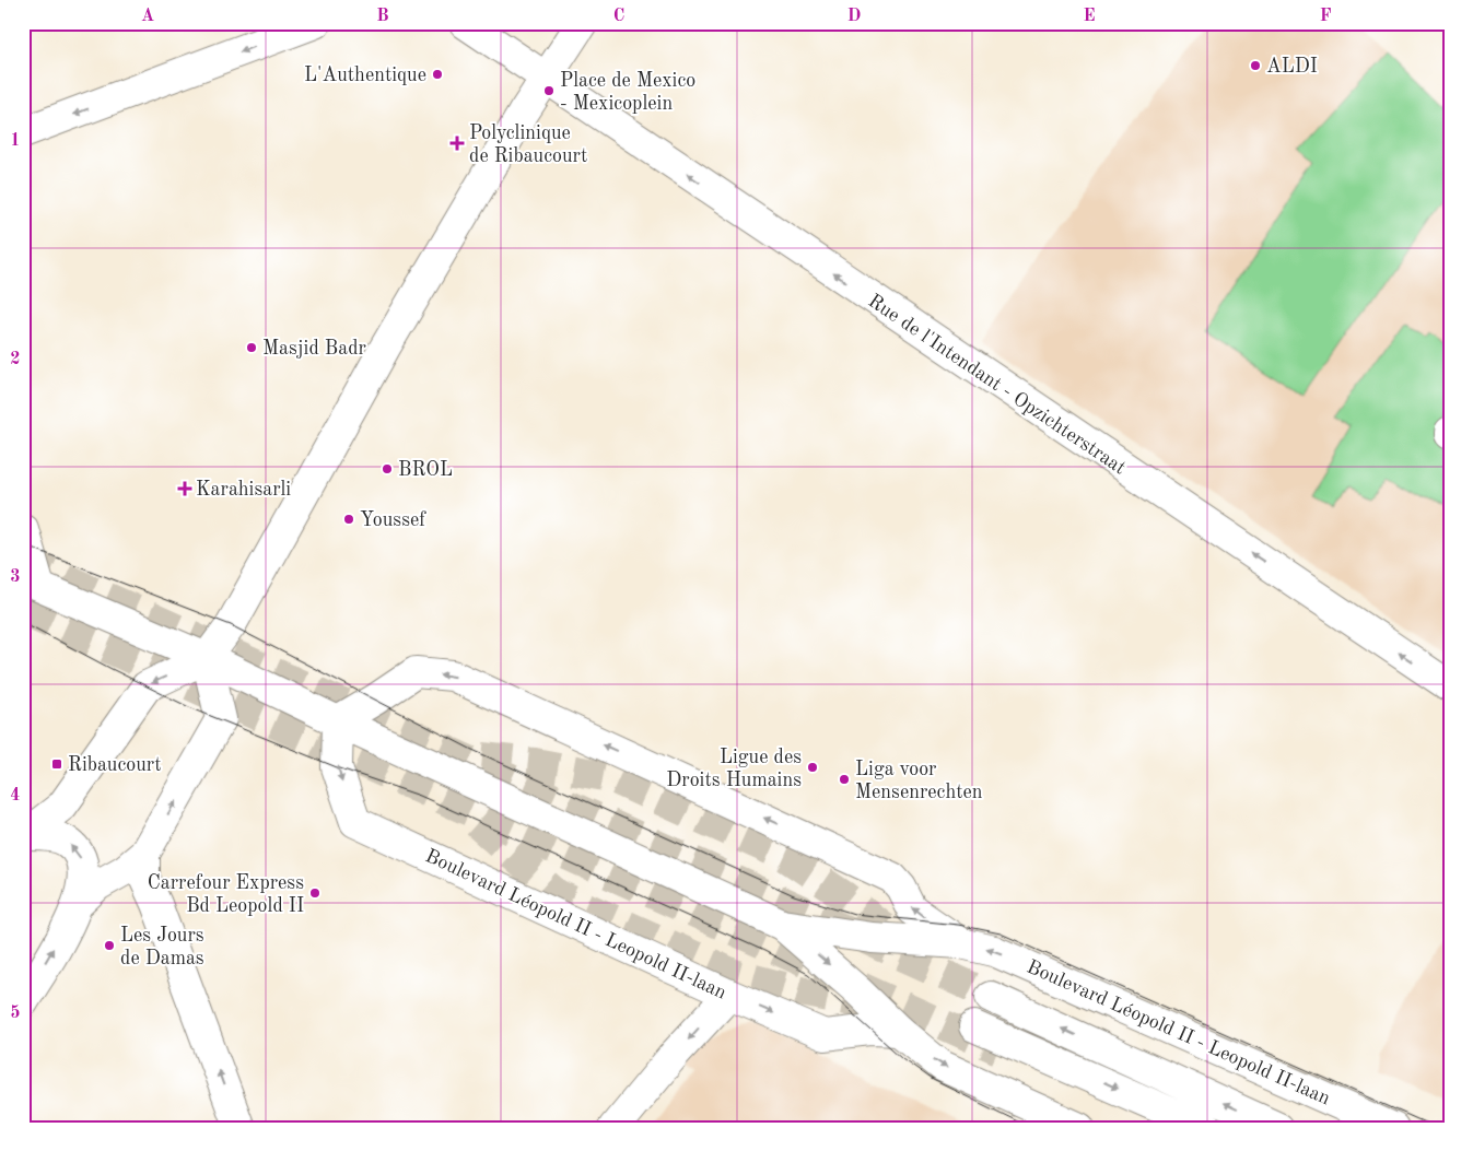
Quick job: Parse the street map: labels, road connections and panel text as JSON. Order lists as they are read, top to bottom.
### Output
{
  "streets": {
    "main road": ["Rue de l'Intendant - Opzichterstraat", "Boulevard Léopold II - Leopold II-laan"]
  },
  "one_way": ["Rue de l'Intendant - Opzichterstraat"],
  "places": {
    "other": [
      "ALDI",
      "L'Authentique",
      "Place de Mexico - Mexicoplein",
      "Masjid Badr",
      "BROL",
      "Youssef",
      "Ligue des Droits Humains",
      "Liga voor Mensenrechten",
      "Carrefour Express Bd Leopold II",
      "Les Jours de Damas"
    ],
    "health": ["Polyclinique de Ribaucourt", "Karahisarli"],
    "transit": ["Ribaucourt"]
  },
  "grid": {
    "columns": [
      "A",
      "B",
      "C",
      "D",
      "E",
      "F"
    ],
    "rows": [
      "1",
      "2",
      "3",
      "4",
      "5"
    ]
  }
}
